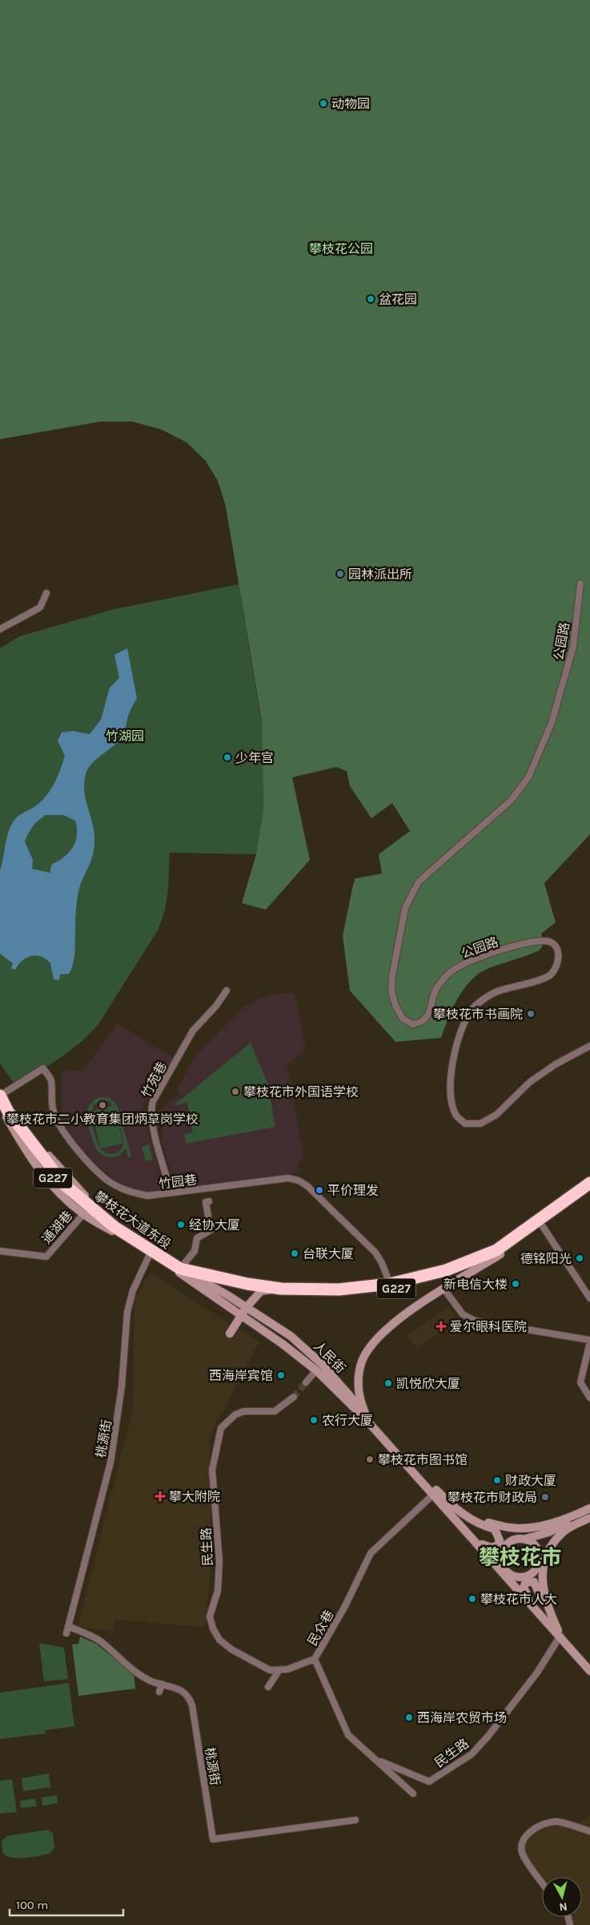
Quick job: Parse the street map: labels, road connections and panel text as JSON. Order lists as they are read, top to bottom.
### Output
{
  "streets": {
    "highway": ["G227", "攀枝花大道东段"],
    "street": [
      "公园路",
      "竹苑巷",
      "竹园巷",
      "通湖巷",
      "人民街",
      "桃源街",
      "民生路",
      "民众巷"
    ]
  },
  "crossings": [
    ["竹苑巷", "竹园巷"],
    ["G227", "竹园巷"],
    ["G227", "攀枝花大道东段"],
    ["G227", "通湖巷"],
    ["G227", "人民街"],
    ["竹园巷", "攀枝花大道东段"],
    ["攀枝花大道东段", "人民街"],
    ["攀枝花大道东段", "桃源街"],
    ["人民街", "民众巷"],
    ["民生路", "民众巷"]
  ],
  "districts": ["攀枝花市"],
  "parks": ["攀枝花公园", "竹湖园"],
  "places": {
    "other": [
      "动物园",
      "盆花园",
      "园林派出所",
      "少年宫",
      "攀枝花市书画院",
      "攀枝花市外国语学校",
      "攀枝花市二小教育集团炳草岗学校",
      "平价理发",
      "经协大厦",
      "台联大厦",
      "德铭阳光",
      "新电信大楼",
      "西海岸宾馆",
      "凯悦欣大厦",
      "农行大厦",
      "攀枝花市图书馆",
      "财政大厦",
      "攀枝花市财政局",
      "攀枝花市人大",
      "西海岸农贸市场"
    ],
    "health": ["爱尔眼科医院", "攀大附院"]
  },
  "scale_bar": "100 m",
  "north": "bottom"
}
